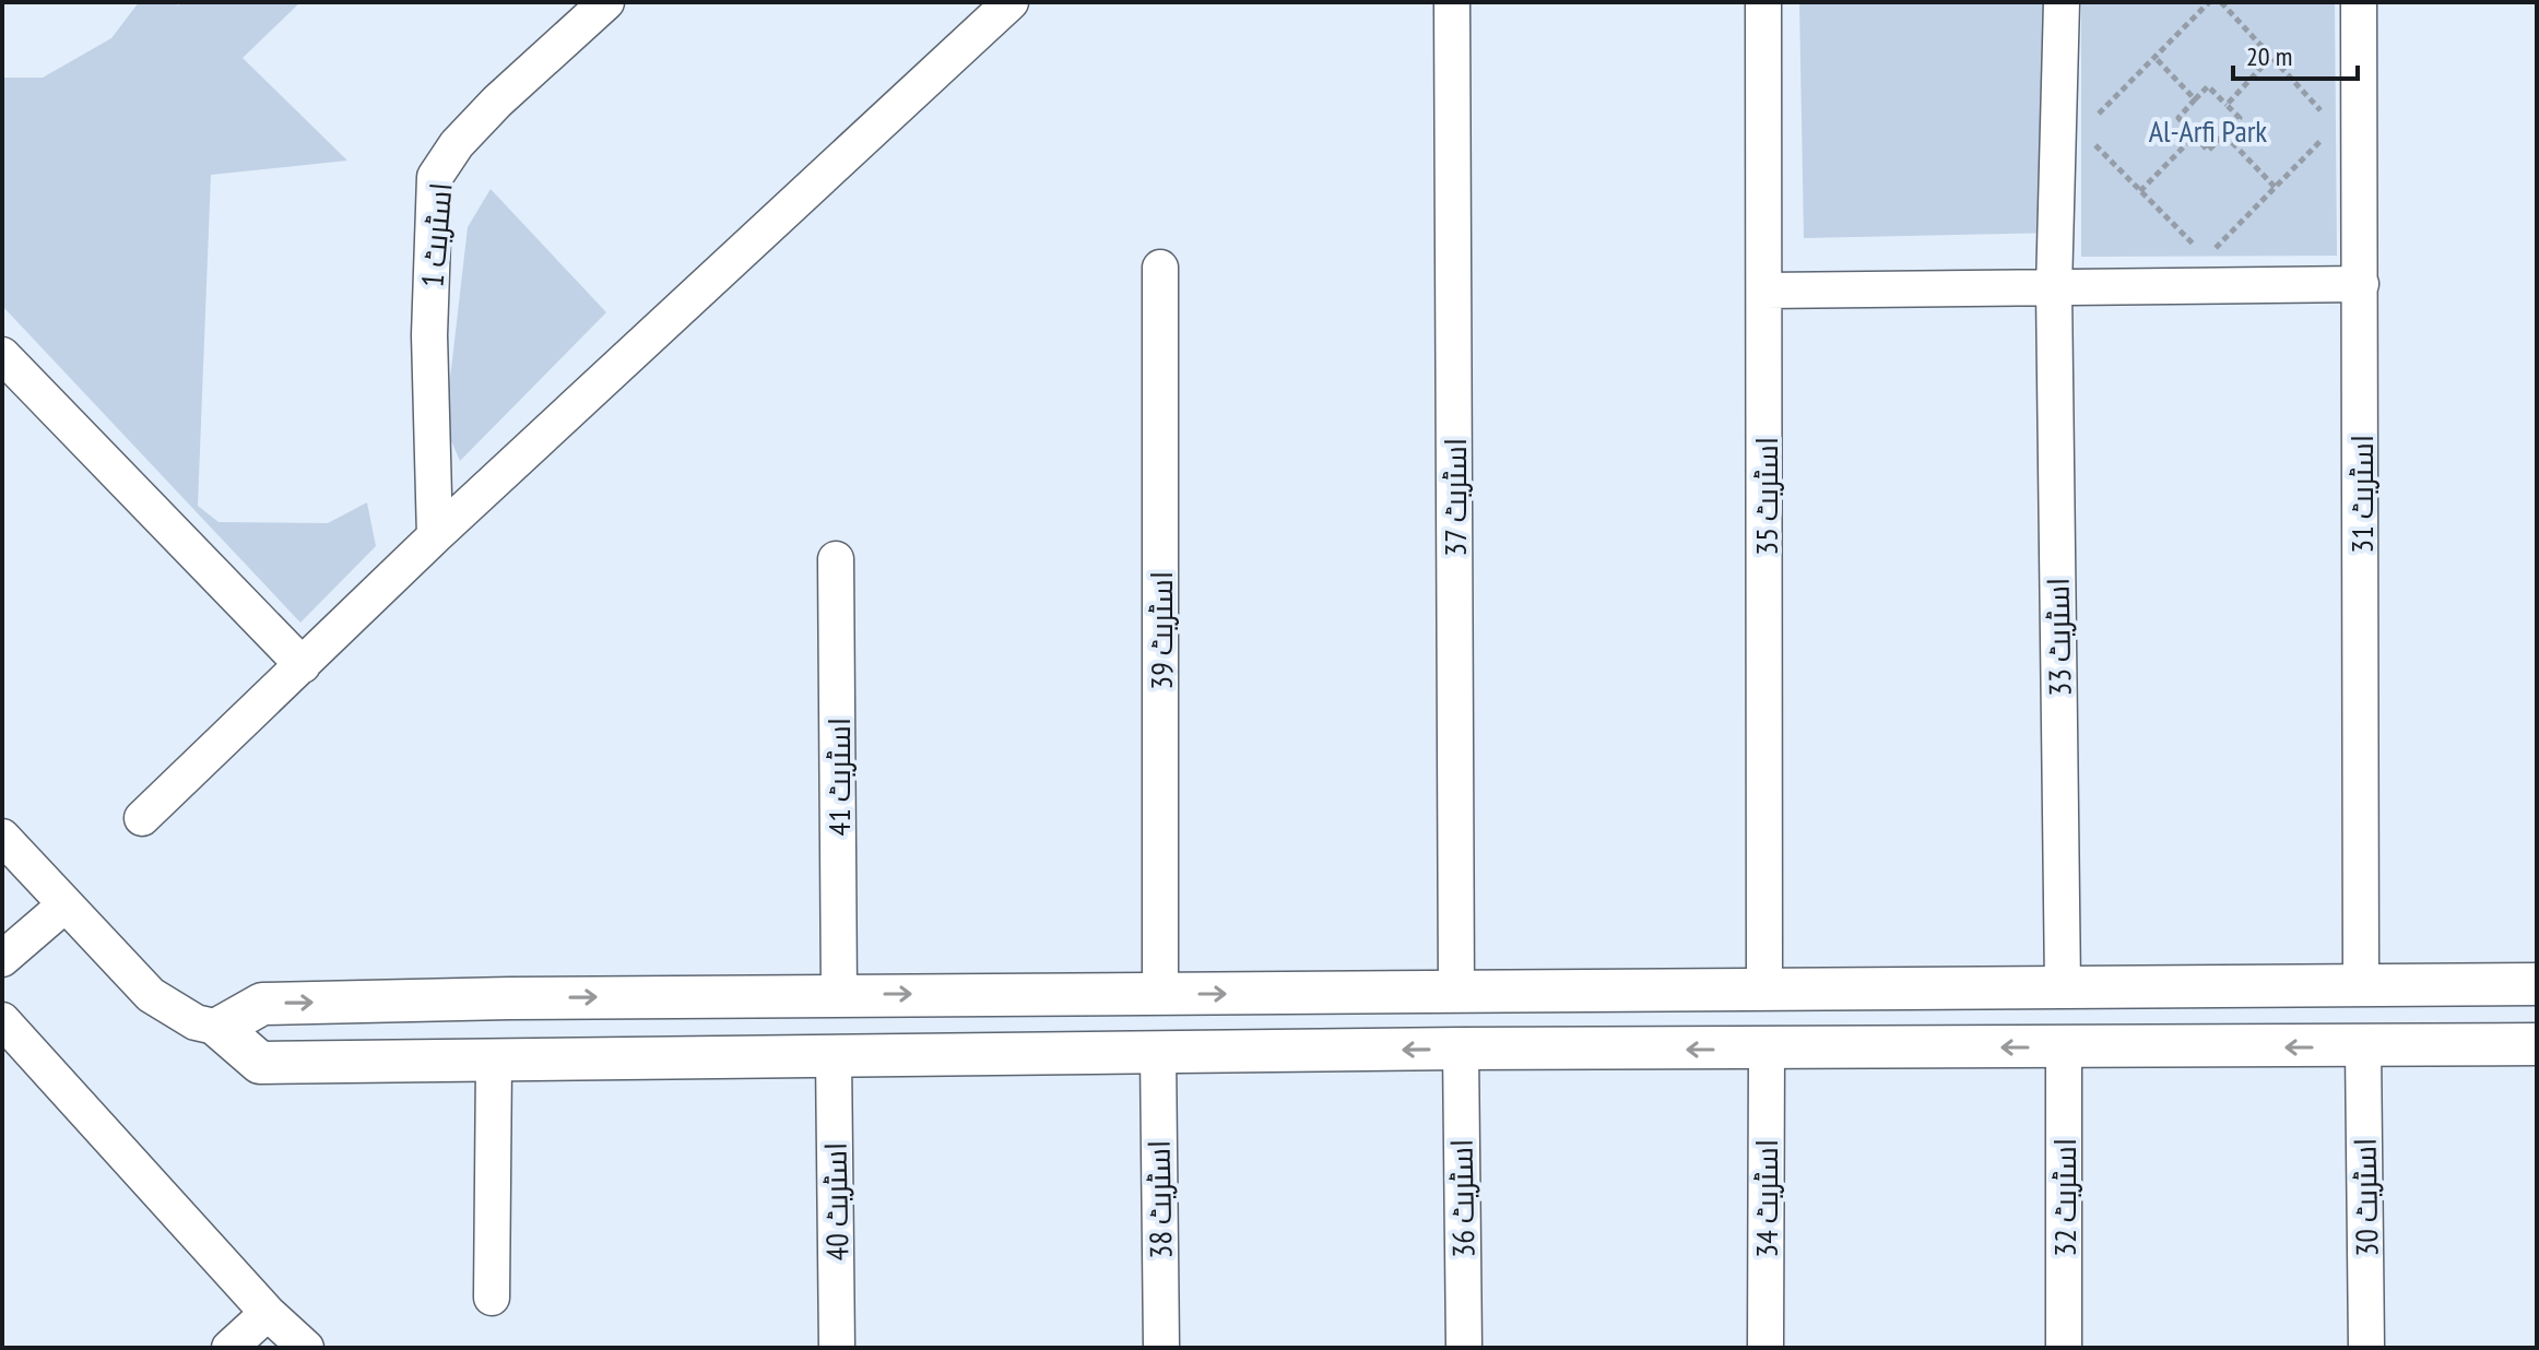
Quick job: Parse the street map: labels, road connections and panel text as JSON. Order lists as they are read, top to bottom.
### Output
{
  "streets": {
    "street": [
      "اسٹریٹ 1",
      "اسٹریٹ 31",
      "اسٹریٹ 35",
      "اسٹریٹ 37",
      "اسٹریٹ 39",
      "اسٹریٹ 33",
      "اسٹریٹ 41",
      "اسٹریٹ 32",
      "اسٹریٹ 30",
      "اسٹریٹ 36",
      "اسٹریٹ 34",
      "اسٹریٹ 38",
      "اسٹریٹ 40"
    ]
  },
  "parks": ["Al-Arfi Park"],
  "scale_bar": "20 m"
}
